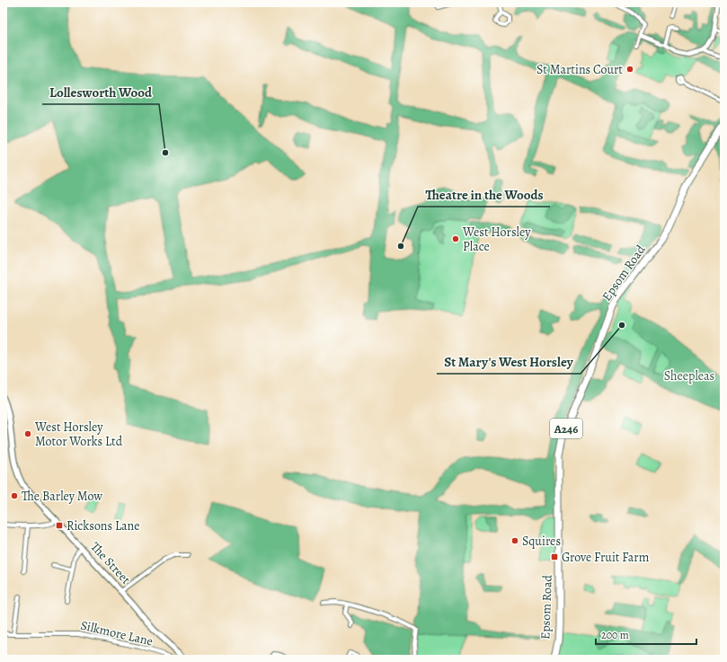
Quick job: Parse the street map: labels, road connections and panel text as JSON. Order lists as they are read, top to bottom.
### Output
{
  "streets": {
    "main road": ["Epsom Road", "A246"],
    "street": ["The Street", "Silkmore Lane"]
  },
  "crossings": [
    ["The Street", "Silkmore Lane"]
  ],
  "parks": ["Sheepleas"],
  "places": {
    "other": [
      "St Martins Court",
      "Lollesworth Wood",
      "West Horsley Place",
      "Theatre in the Woods",
      "St Mary's West Horsley",
      "West Horsley Motor Works Ltd",
      "The Barley Mow",
      "Squires"
    ],
    "transit": ["Ricksons Lane", "Grove Fruit Farm"]
  },
  "scale_bar": "200 m"
}
